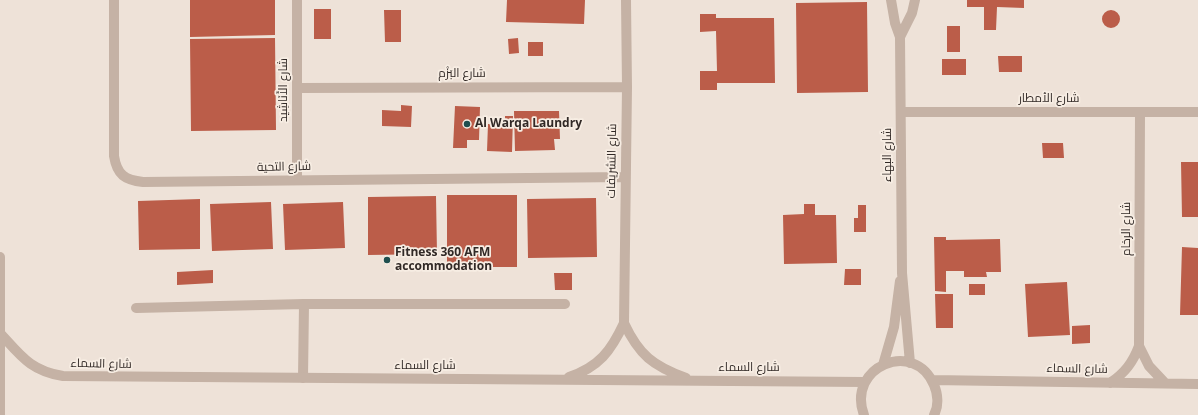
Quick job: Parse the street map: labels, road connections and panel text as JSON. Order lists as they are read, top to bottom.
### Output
{
  "streets": {
    "street": [
      "شارع البَزْم",
      "شارع الأَنَاشِيد",
      "شارع الأمطار",
      "شارع البهاء",
      "شارع التشريفات",
      "شارع التحية",
      "شارع الرخام",
      "شارع السماء"
    ]
  },
  "crossings": [
    ["شارع البَزْم", "شارع الأَنَاشِيد"],
    ["شارع البَزْم", "شارع التشريفات"],
    ["شارع الأَنَاشِيد", "شارع التحية"],
    ["شارع الأمطار", "شارع البهاء"],
    ["شارع الأمطار", "شارع الرخام"],
    ["شارع التشريفات", "شارع التحية"],
    ["شارع التشريفات", "شارع السماء"],
    ["شارع الرخام", "شارع السماء"]
  ],
  "places": ["Al Warqa Laundry", "Fitness 360 AFM accommodation"]
}
